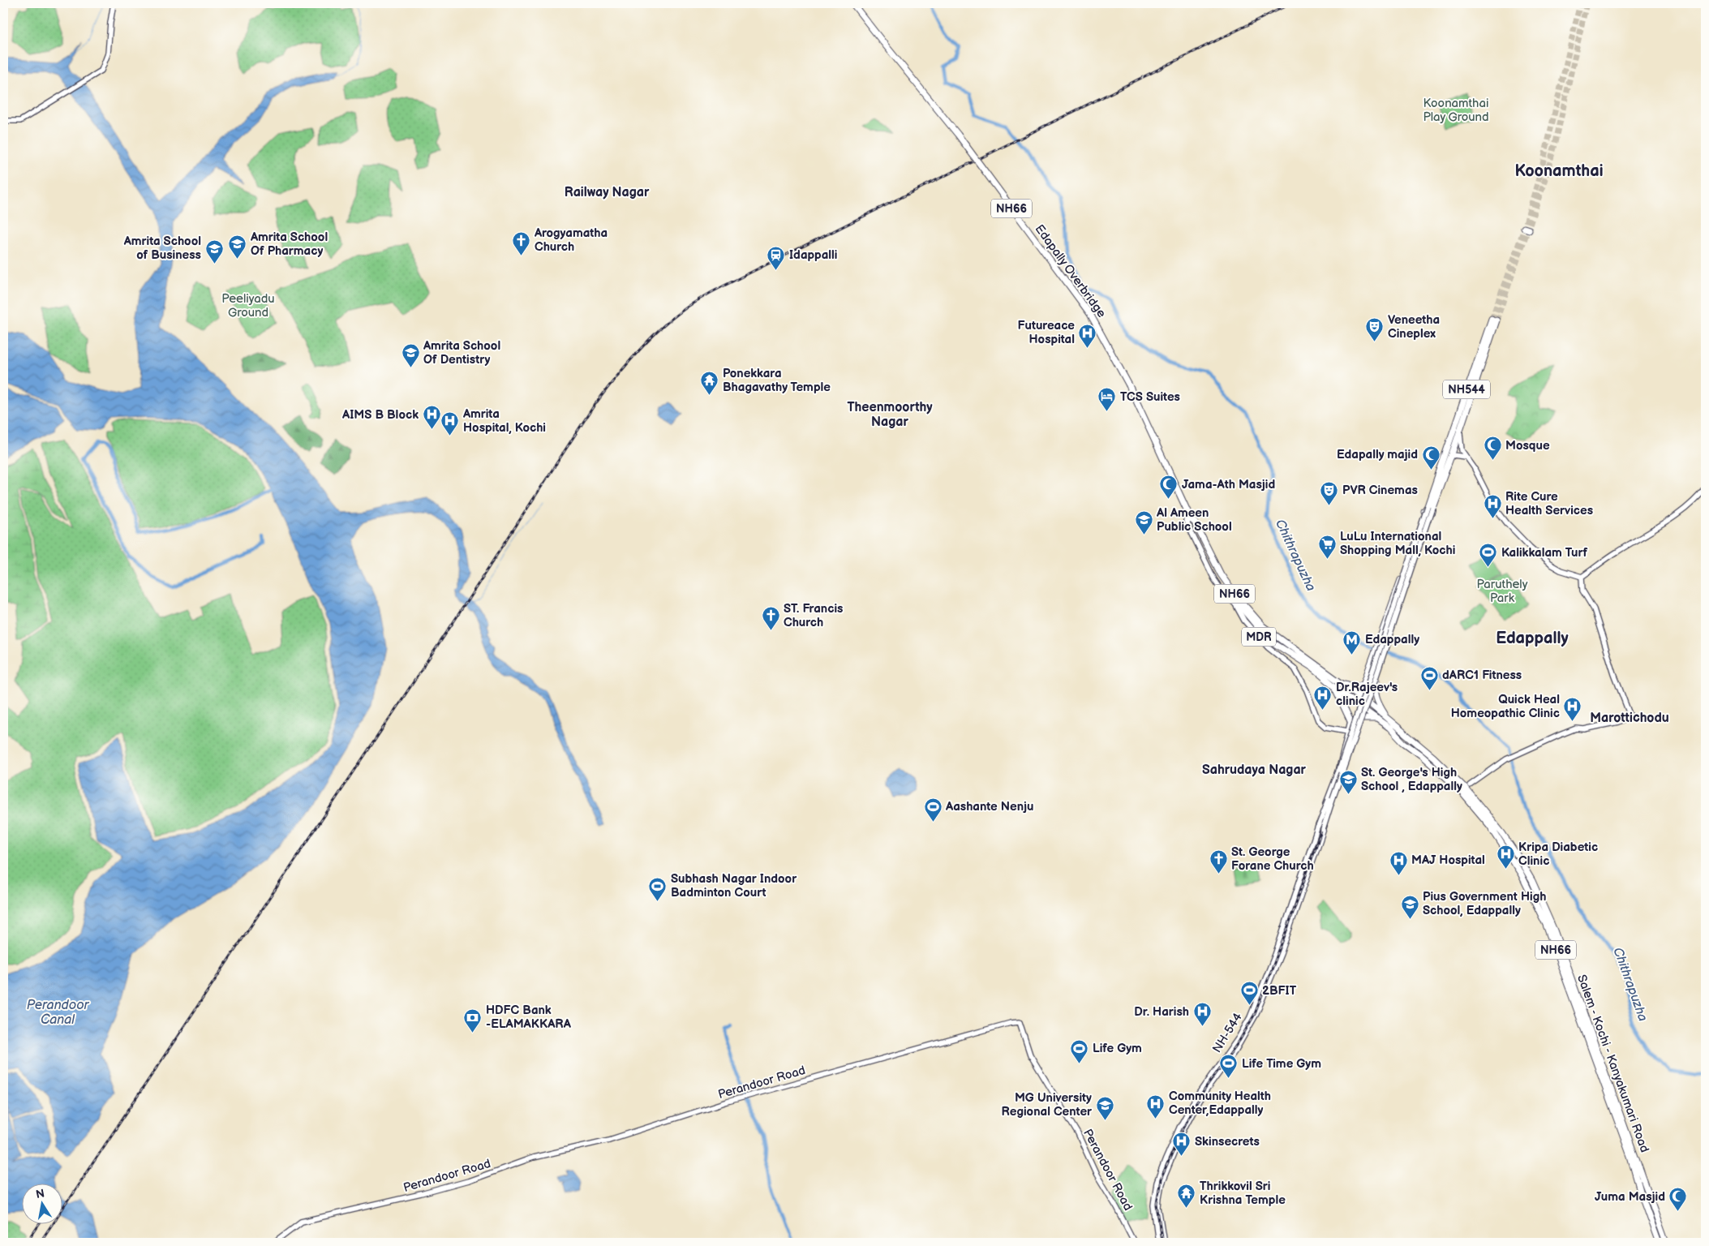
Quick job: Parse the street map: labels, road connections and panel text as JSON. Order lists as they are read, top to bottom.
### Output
{
  "streets": {
    "highway": [
      "NH66",
      "Edapally Overbridge",
      "NH544",
      "Salem - Kochi - Kanyakumari Road"
    ],
    "main road": ["MDR", "NH-544", "Perandoor Road"]
  },
  "crossings": [
    ["NH66", "Edapally Overbridge"],
    ["NH66", "NH544"],
    ["NH66", "MDR"],
    ["NH66", "Salem - Kochi - Kanyakumari Road"],
    ["NH544", "Salem - Kochi - Kanyakumari Road"]
  ],
  "districts": [
    "Koonamthai",
    "Railway Nagar",
    "Theenmoorthy Nagar",
    "Edappally",
    "Marottichodu",
    "Sahrudaya Nagar"
  ],
  "water": ["Chithrapuzha", "Perandoor Canal"],
  "parks": ["Koonamthai Play Ground", "Peeliyadu Ground", "Paruthely Park"],
  "places": {
    "church": ["Arogyamatha Church", "ST. Francis Church", "St. George Forane Church"],
    "school or university": [
      "Amrita School Of Pharmacy",
      "Amrita School of Business",
      "Amrita School Of Dentistry",
      "Al Ameen Public School",
      "St. George's High School , Edappally",
      "Pius Government High School, Edappally",
      "MG University Regional Center"
    ],
    "station": ["Idappalli"],
    "theatre": ["Veneetha Cineplex", "PVR Cinemas"],
    "hospital": [
      "Futureace Hospital",
      "AIMS B Block",
      "Amrita Hospital, Kochi",
      "Rite Cure Health Services",
      "Dr.Rajeev's clinic",
      "Quick Heal Homeopathic Clinic",
      "Kripa Diabetic Clinic",
      "MAJ Hospital",
      "Dr. Harish",
      "Community Health Center,Edappally",
      "Skinsecrets"
    ],
    "temple": ["Ponekkara Bhagavathy Temple", "Thrikkovil Sri Krishna Temple"],
    "hotel": ["TCS Suites"],
    "mosque": [
      "Mosque",
      "Edapally majid",
      "Jama-Ath Masjid",
      "Juma Masjid"
    ],
    "supermarket": ["LuLu International Shopping Mall, Kochi"],
    "sports": [
      "Kalikkalam Turf",
      "dARC1 Fitness",
      "Aashante Nenju",
      "Subhash Nagar Indoor Badminton Court",
      "2BFIT",
      "Life Gym",
      "Life Time Gym"
    ],
    "metro station": ["Edappally"],
    "bank": ["HDFC Bank -ELAMAKKARA"]
  },
  "north": "top"
}
